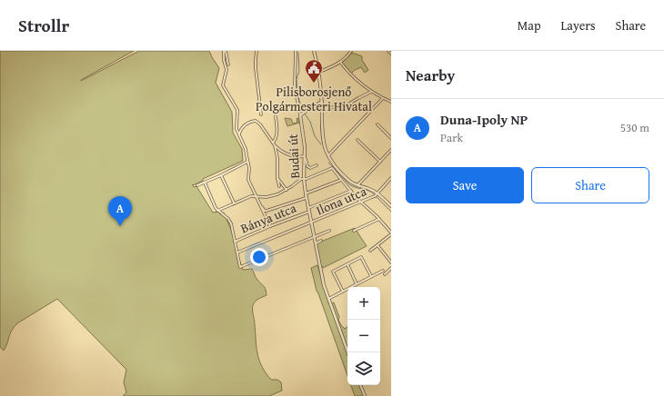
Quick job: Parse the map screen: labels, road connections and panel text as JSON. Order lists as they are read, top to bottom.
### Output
{
  "streets": {
    "street": ["Budai út", "Ilona utca", "Bánya utca"]
  },
  "crossings": [
    ["Budai út", "Ilona utca"],
    ["Budai út", "Bánya utca"]
  ],
  "places": {
    "public building": ["Pilisborosjenő Polgármesteri Hivatal"]
  },
  "page": {
    "header": "Strollr",
    "nav": ["Map", "Layers", "Share"],
    "heading": "Nearby",
    "list": [
      {
        "mark": "A",
        "name": "Duna-Ipoly NP",
        "note": "Park",
        "value": "530 m"
      }
    ],
    "buttons": ["Save", "Share"],
    "pins": "A",
    "map_buttons": ["+", "−"]
  }
}
